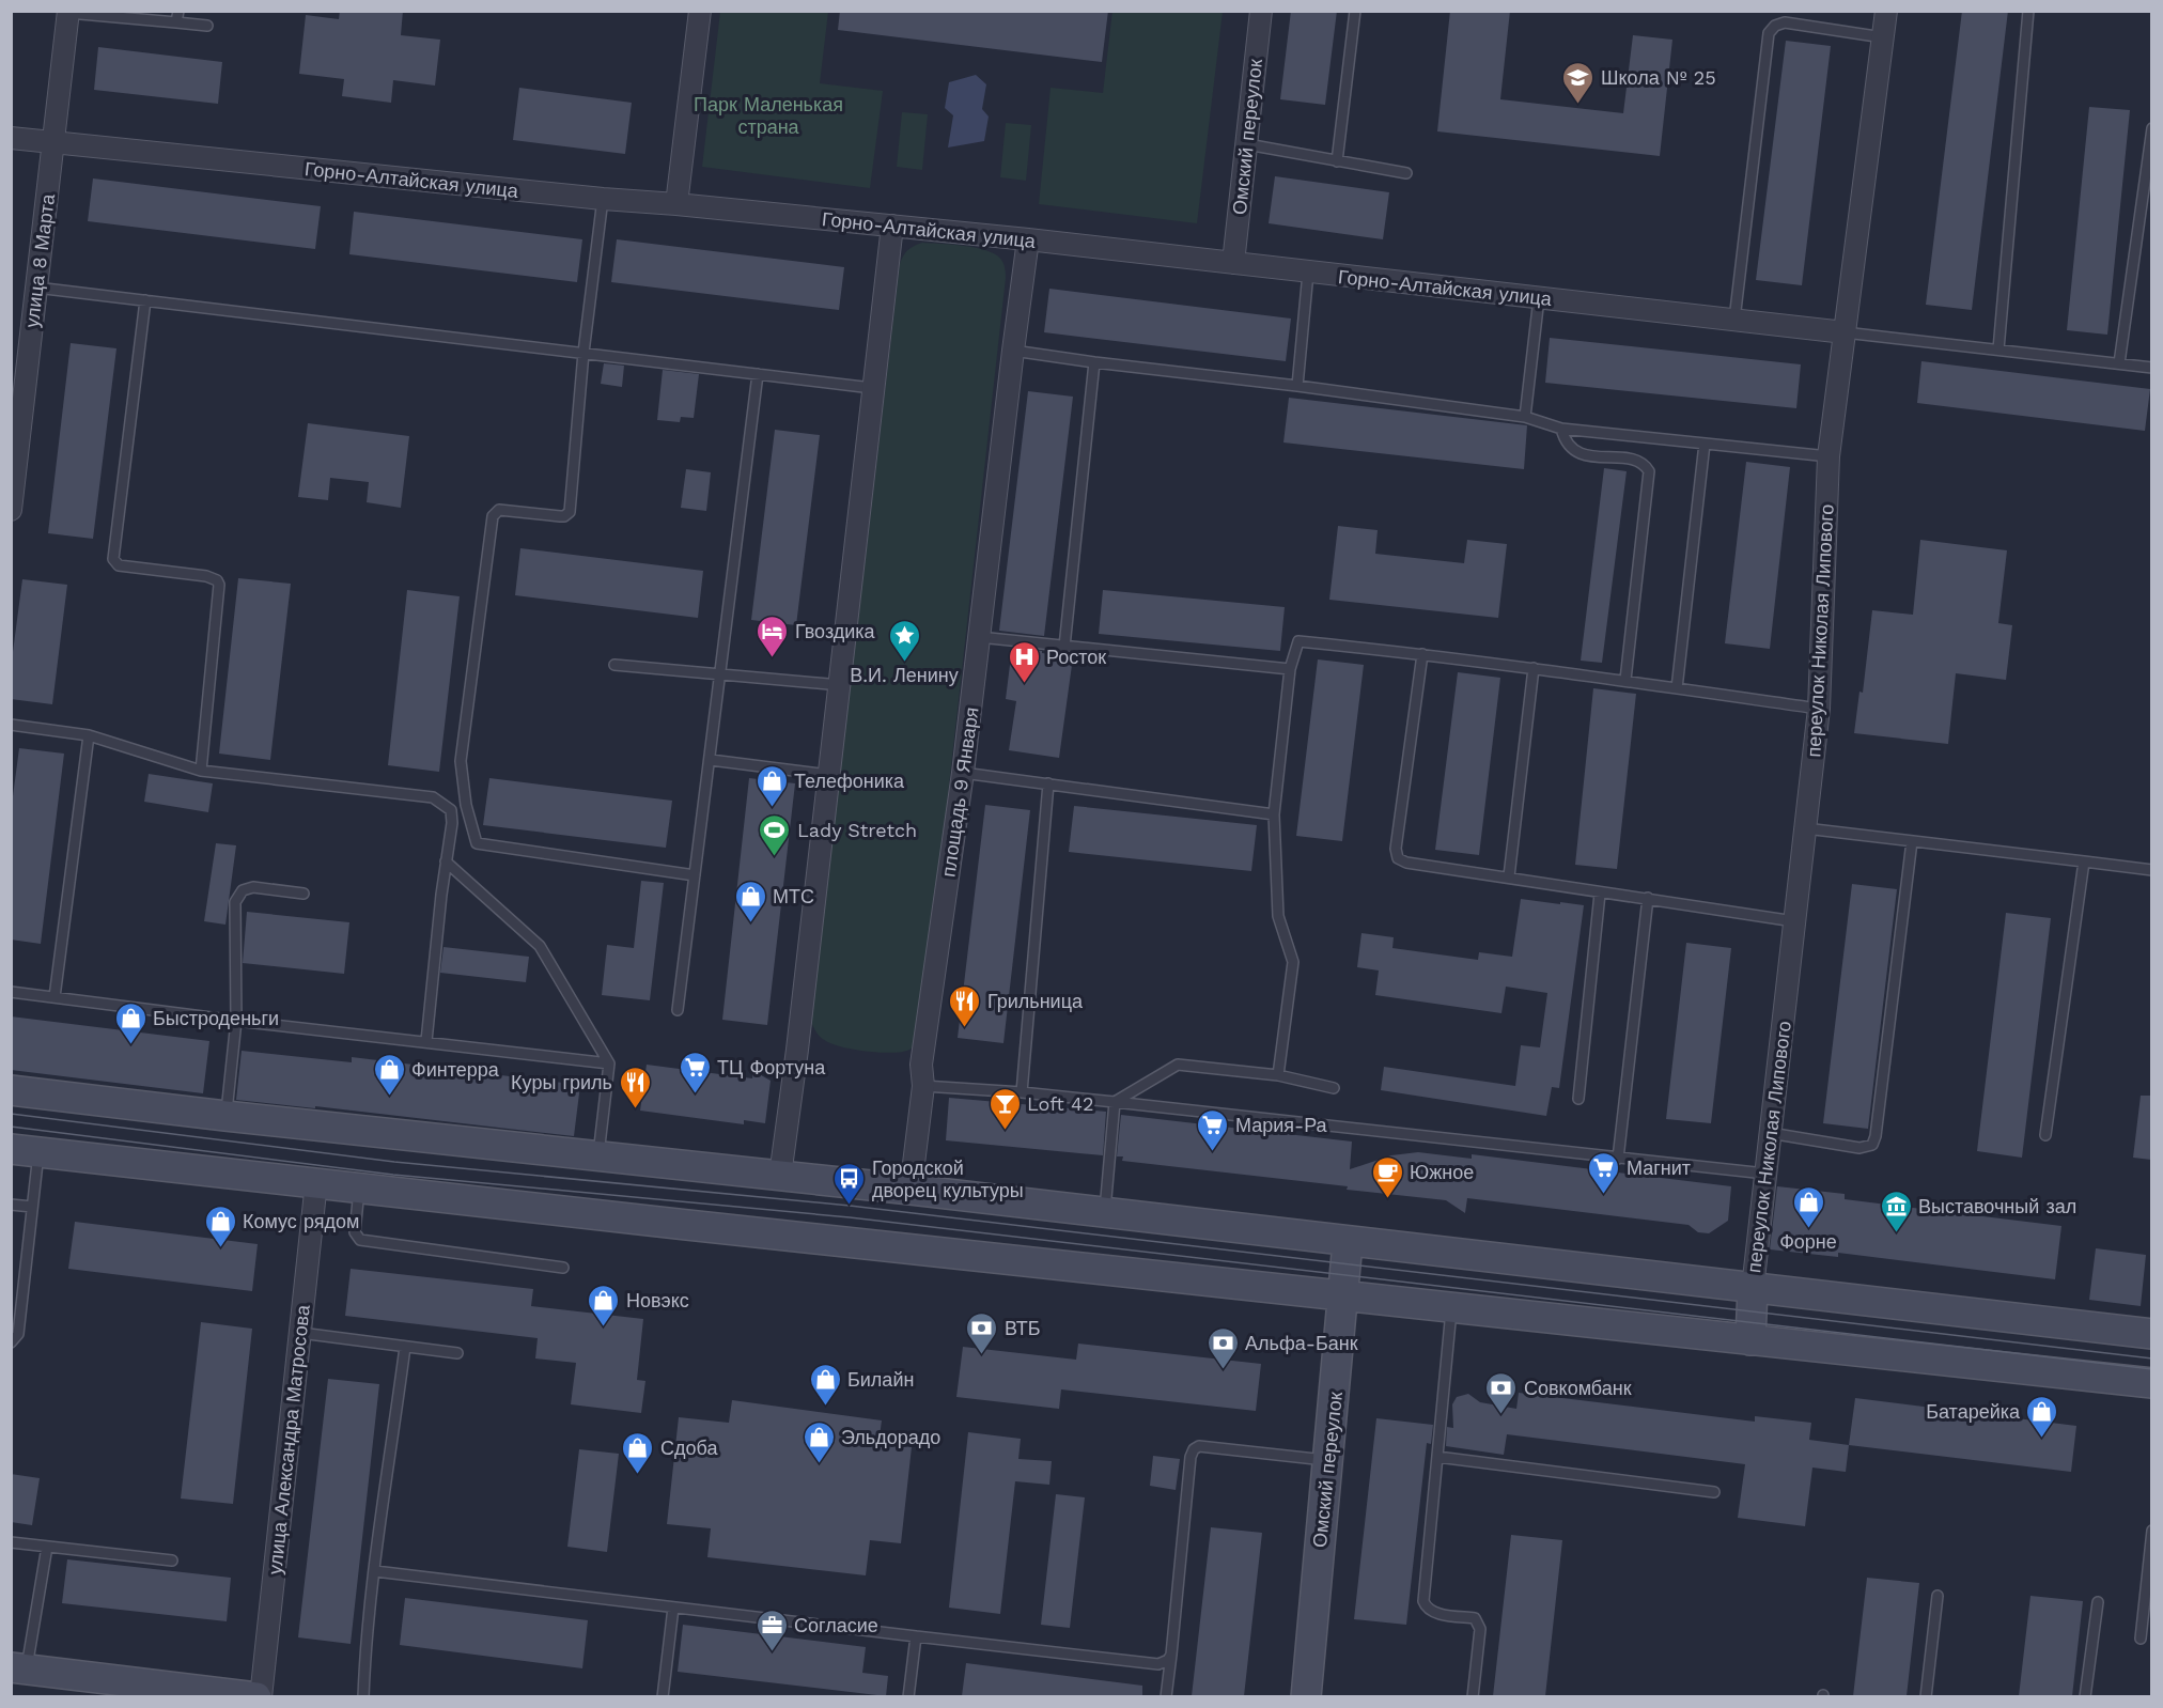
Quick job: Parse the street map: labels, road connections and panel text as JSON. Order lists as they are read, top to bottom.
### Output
{
  "streets": {
    "main road": ["Омский переулок"],
    "street": [
      "Горно-Алтайская улица",
      "улица 8 Марта",
      "переулок Николая Липового",
      "площадь 9 Января",
      "улица Александра Матросова"
    ]
  },
  "crossings": [
    ["Омский переулок", "Горно-Алтайская улица"],
    ["Горно-Алтайская улица", "улица 8 Марта"],
    ["Горно-Алтайская улица", "переулок Николая Липового"],
    ["Горно-Алтайская улица", "площадь 9 Января"]
  ],
  "parks": ["Парк Маленькая страна"],
  "places": {
    "school or university": ["Школа № 25"],
    "hotel": ["Гвоздика"],
    "place": ["В.И. Ленину"],
    "hospital": ["Росток"],
    "shop": [
      "Телефоника",
      "МТС",
      "Быстроденьги",
      "Финтерра",
      "Форне",
      "Комус рядом",
      "Новэкс",
      "Билайн",
      "Батарейка",
      "Эльдорадо",
      "Сдоба"
    ],
    "sports": ["Lady Stretch"],
    "restaurant": ["Грильница", "Куры гриль"],
    "supermarket": ["ТЦ Фортуна", "Мария-Ра", "Магнит"],
    "bar": ["Loft 42"],
    "cafe": ["Южное"],
    "bus stop": ["Городской дворец культуры"],
    "museum": ["Выставочный зал"],
    "bank": ["ВТБ", "Альфа-Банк", "Совкомбанк"],
    "office": ["Согласие"]
  }
}
